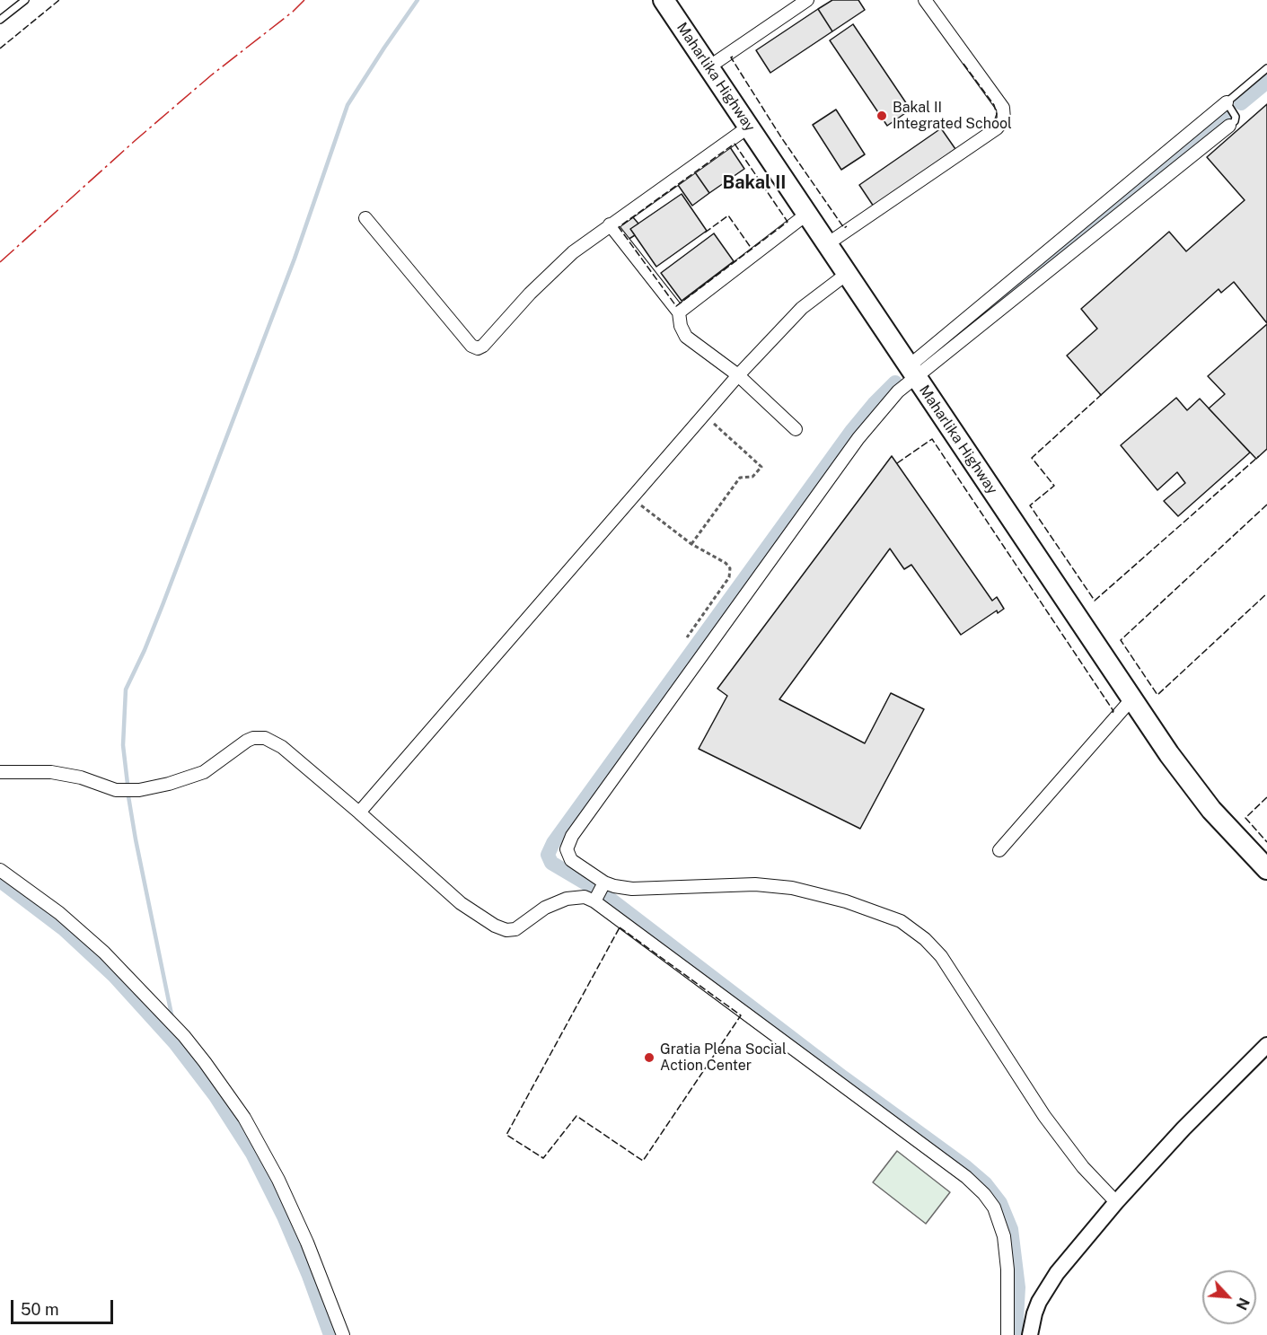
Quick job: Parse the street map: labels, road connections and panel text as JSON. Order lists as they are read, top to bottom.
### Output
{
  "streets": {
    "highway": ["Maharlika Highway"]
  },
  "districts": ["Bakal II"],
  "places": ["Bakal II Integrated School", "Gratia Plena Social Action Center"],
  "scale_bar": "50 m",
  "north": "bottom right"
}
